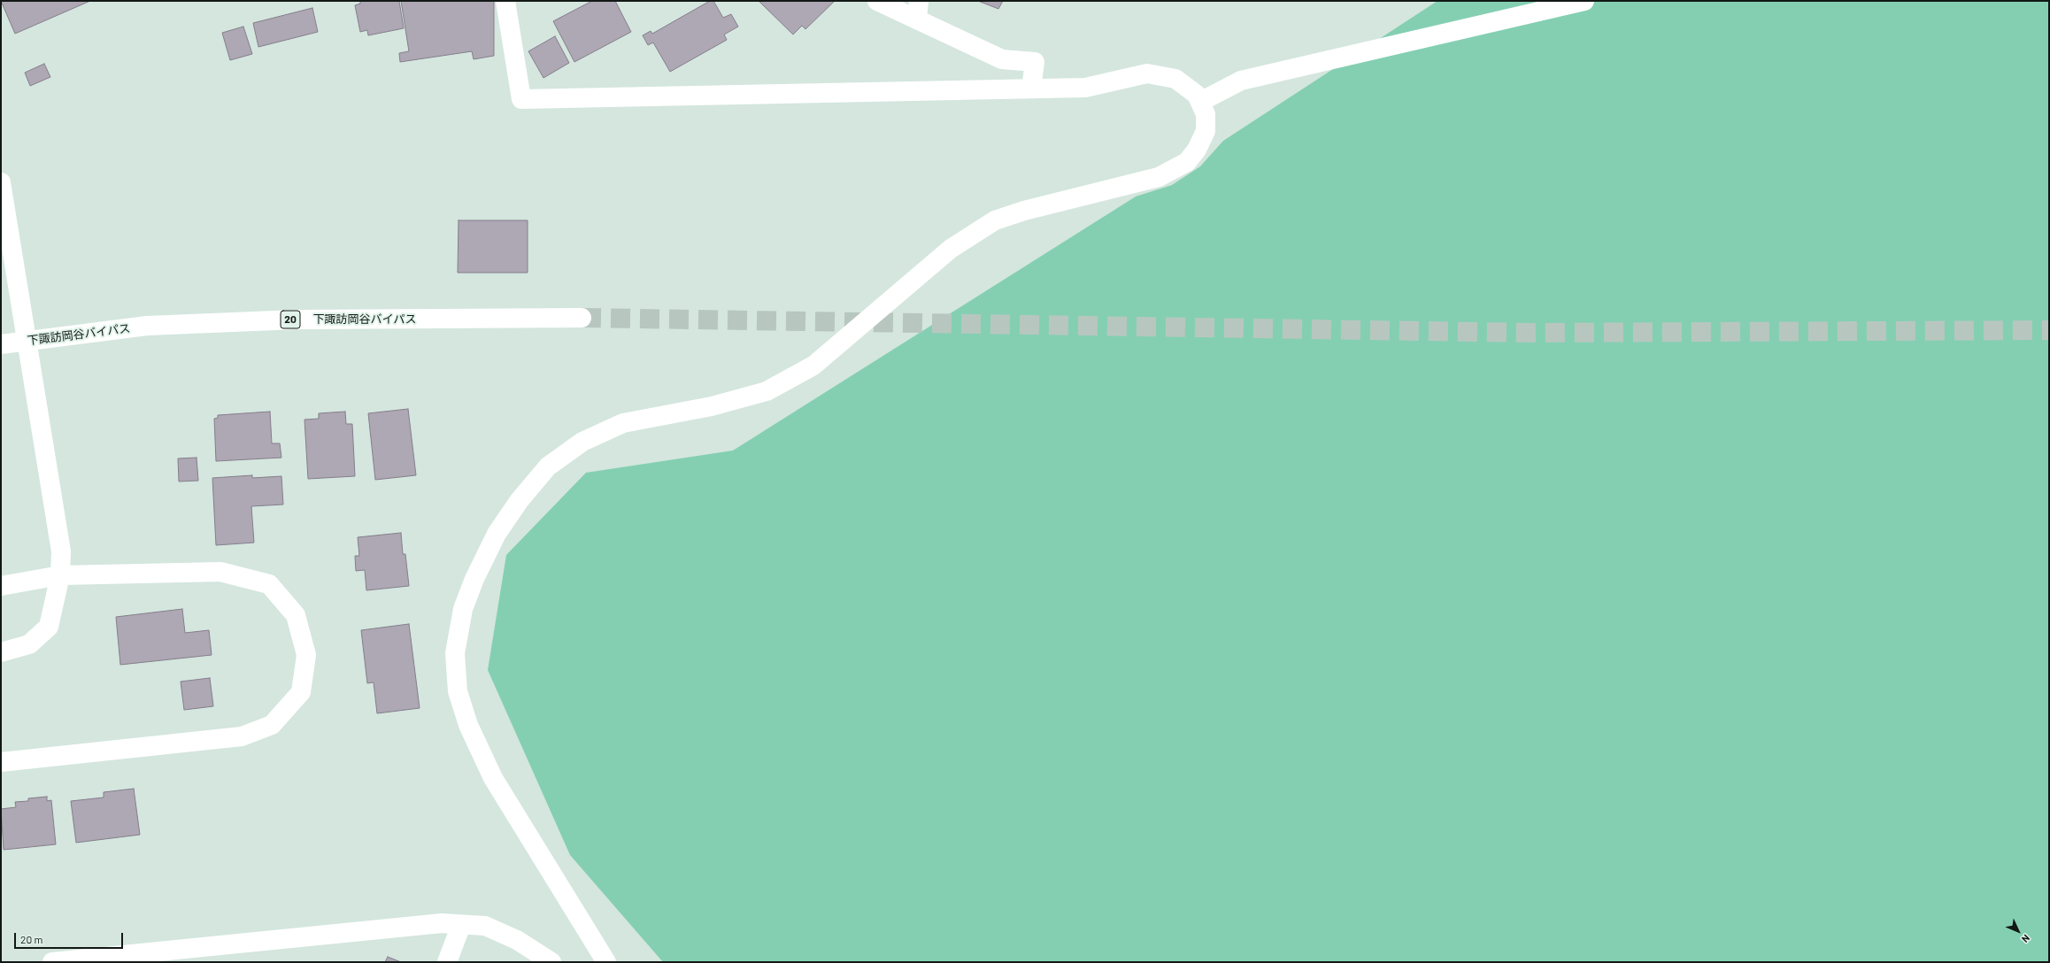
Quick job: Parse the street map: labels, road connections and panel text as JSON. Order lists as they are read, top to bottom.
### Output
{
  "streets": {
    "main road": ["20", "下諏訪岡谷バイパス"]
  },
  "scale_bar": "20 m",
  "north": "bottom right"
}
